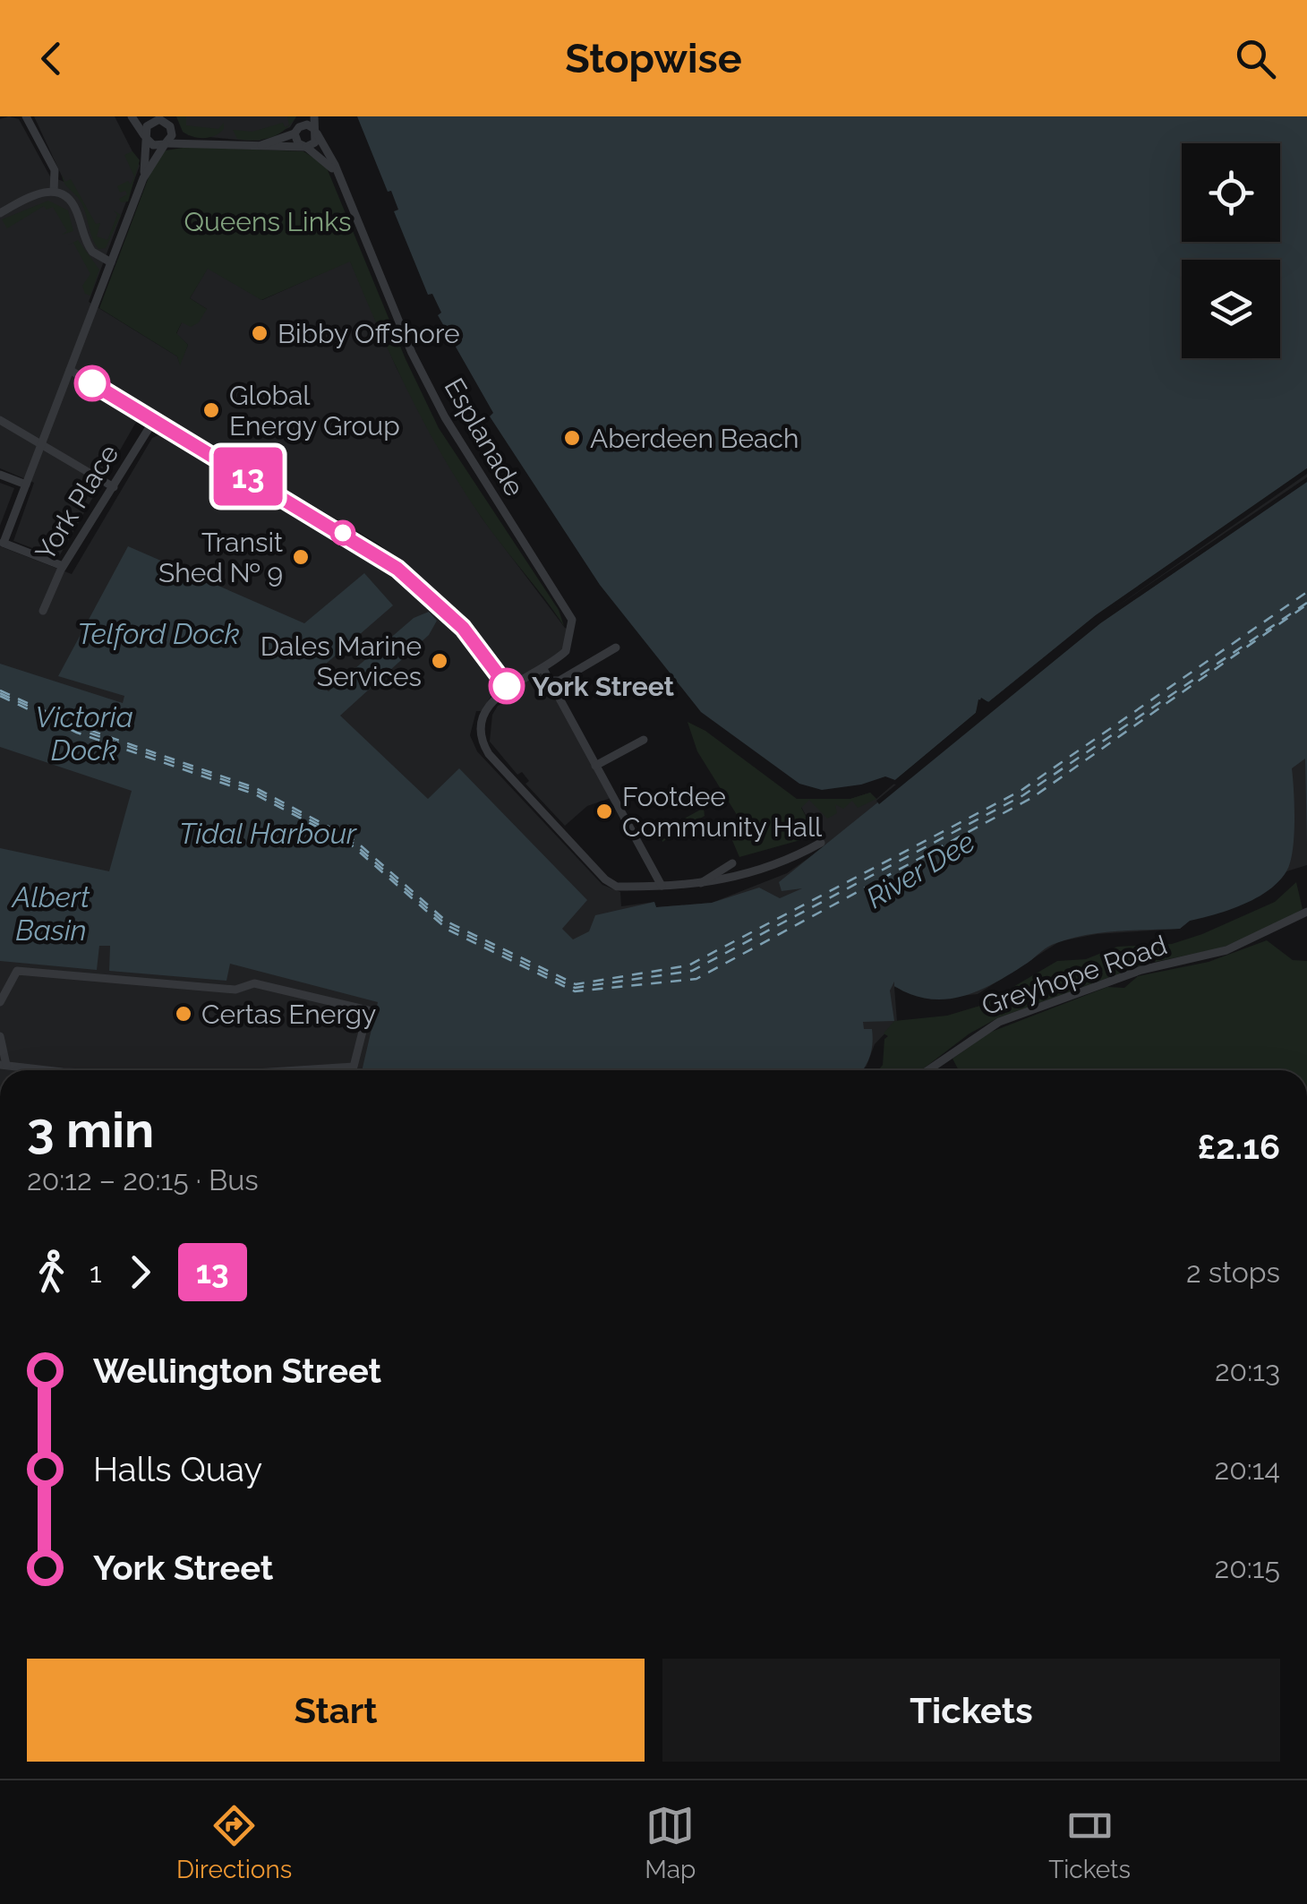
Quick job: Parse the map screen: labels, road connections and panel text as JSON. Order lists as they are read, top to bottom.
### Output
{
  "streets": {
    "street": ["Esplanade", "York Place", "Greyhope Road"]
  },
  "water": [
    "Telford Dock",
    "Victoria Dock",
    "Tidal Harbour",
    "River Dee",
    "Albert Basin"
  ],
  "parks": ["Queens Links"],
  "places": [
    "Bibby Offshore",
    "Global Energy Group",
    "Aberdeen Beach",
    "Transit Shed № 9",
    "Dales Marine Services",
    "York Street",
    "Footdee Community Hall",
    "Certas Energy"
  ],
  "lines": ["bus line 13"],
  "page": {
    "header": "Stopwise",
    "on_map": "13",
    "heading": ["3 min", "20:12 – 20:15 · Bus", "£2.16"],
    "legs": ["1", "13", "2 stops"],
    "list": [
      {
        "name": "Wellington Street",
        "value": "20:13"
      },
      {
        "name": "Halls Quay",
        "value": "20:14"
      },
      {
        "name": "York Street",
        "value": "20:15"
      }
    ],
    "buttons": ["Start", "Tickets"],
    "tabs": ["Directions", "Map", "Tickets"]
  }
}
